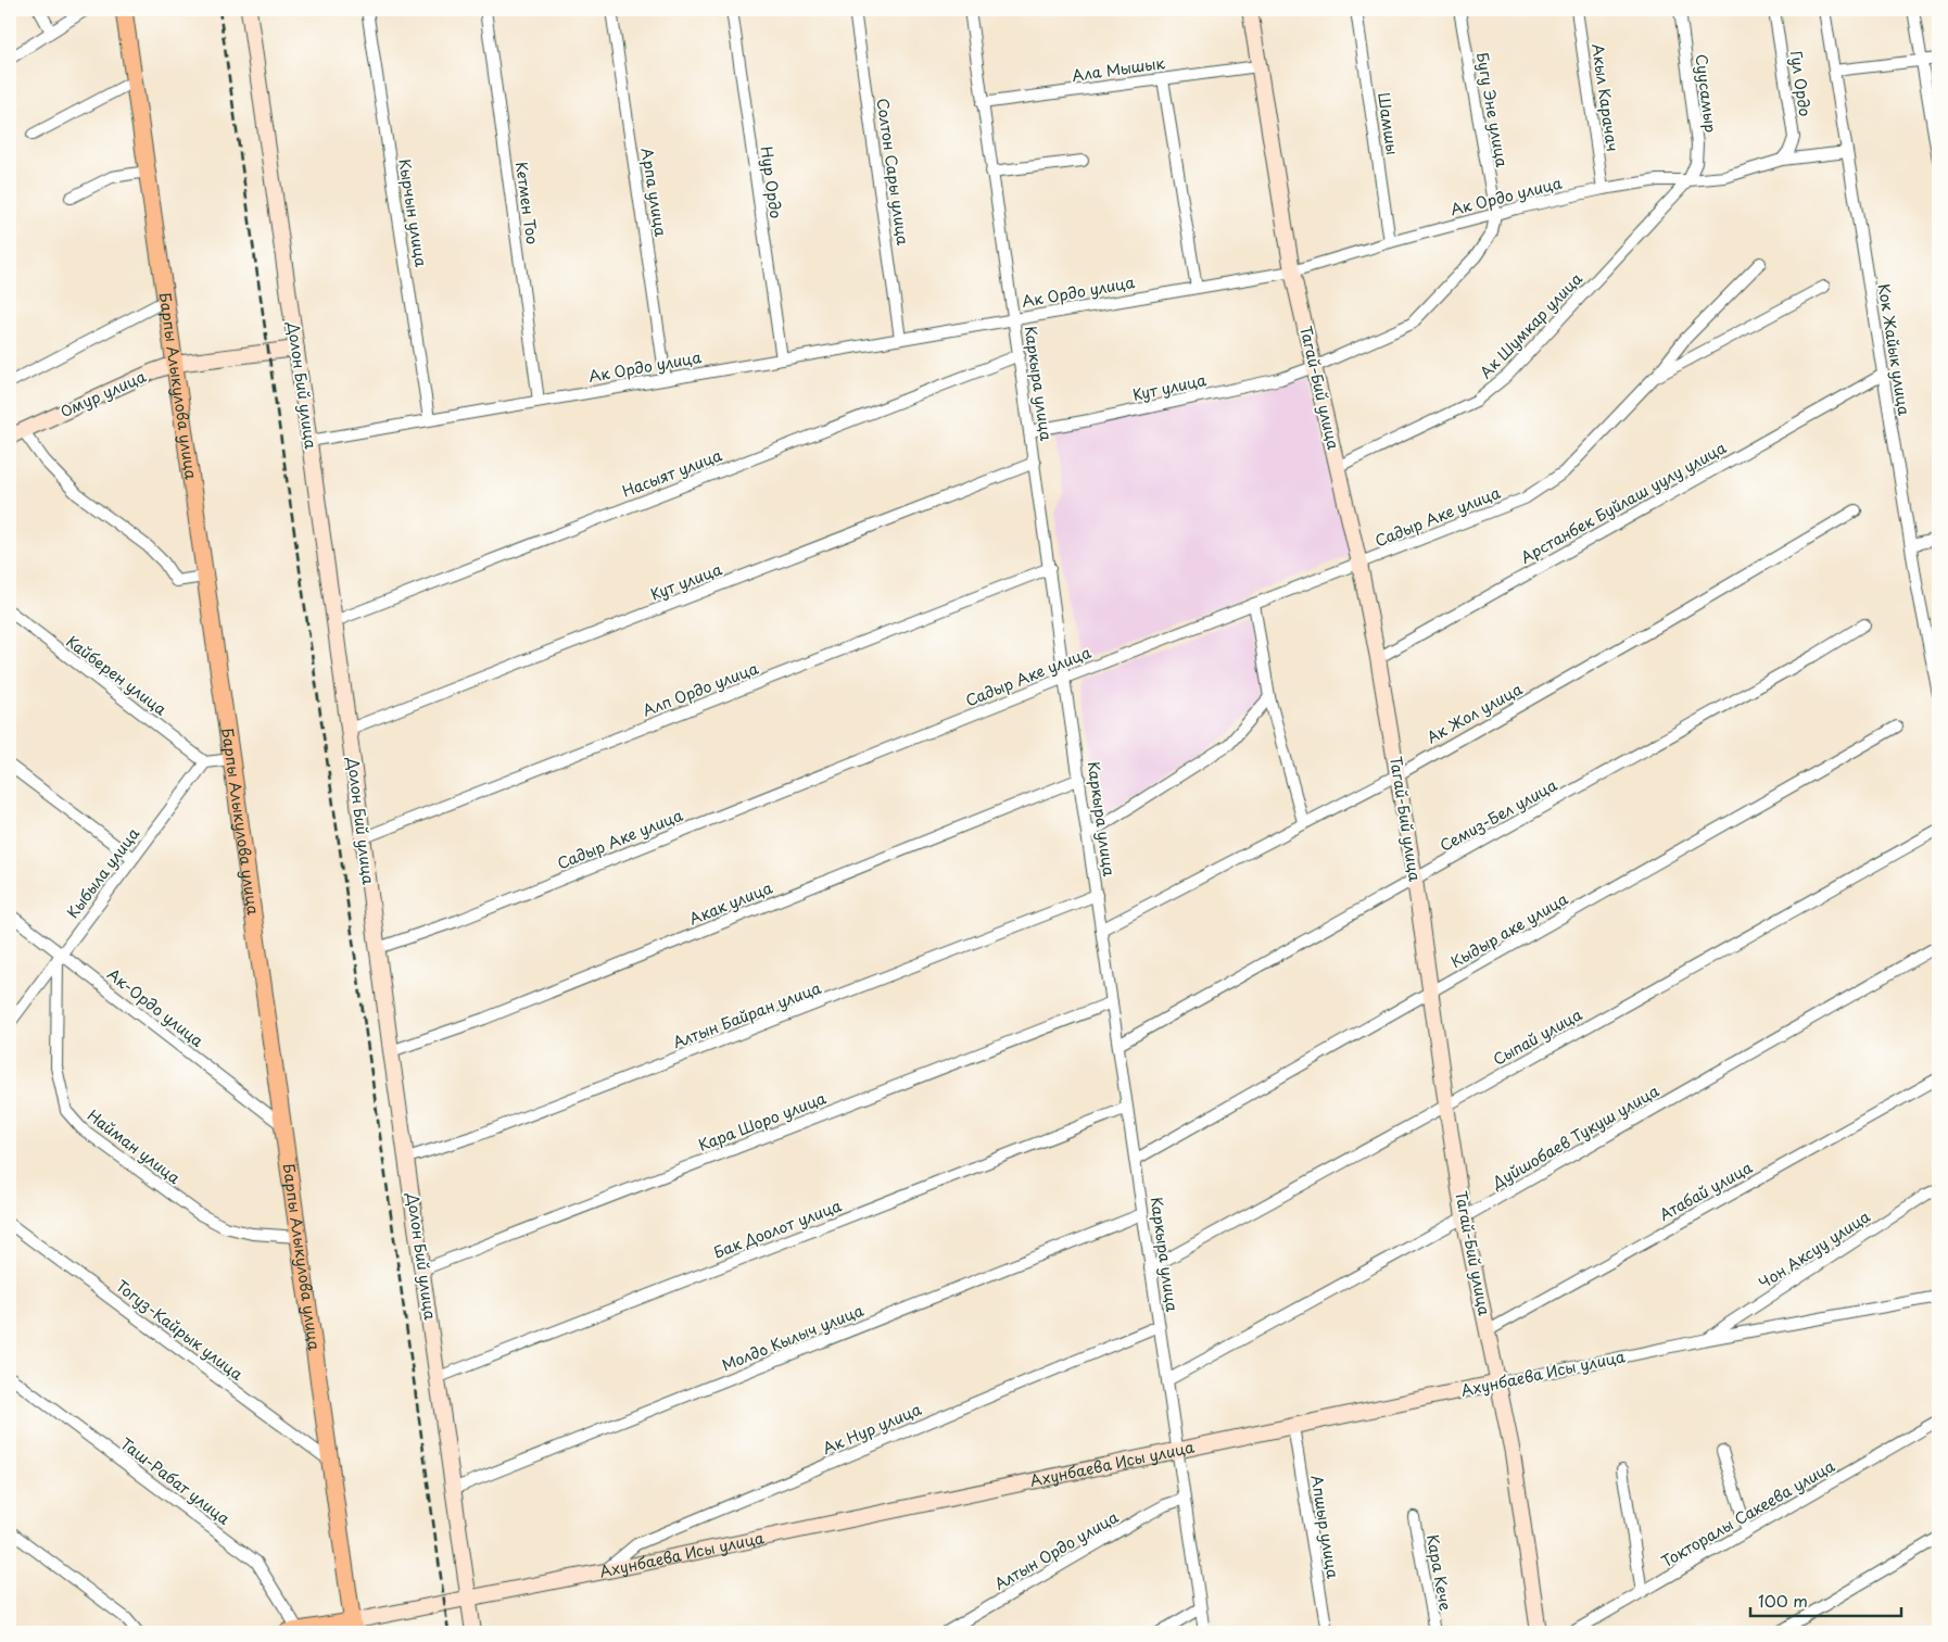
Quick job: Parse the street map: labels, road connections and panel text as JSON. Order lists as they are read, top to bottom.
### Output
{
  "streets": {
    "main road": ["Барпы Алыкулова улица", "Ахунбаева Исы улица"],
    "street": [
      "Ала Мышык",
      "Гул Ордо",
      "Суусамыр",
      "Акыл Карачач",
      "Бугу Эне улица",
      "Шамшы",
      "Солтон Сары улица",
      "Нур Ордо",
      "Арпа улица",
      "Ак Ордо улица",
      "Кетмен Тоо",
      "Кырчын улица",
      "Ак Шумкар улица",
      "Кок Жайык улица",
      "Каркыра улица",
      "Долон Бий улица",
      "Кут улица",
      "Тагай-Бий улица",
      "Омур улица",
      "Насыят улица",
      "Арстанбек Буйлаш уулу улица",
      "Садыр Аке улица",
      "Кайберен улица",
      "Алп Ордо улица",
      "Ак Жол улица",
      "Семиз-Бел улица",
      "Кыбыла улица",
      "Акак улица",
      "Кыдыр аке улица",
      "Ак-Ордо улица",
      "Алтын Байран улица",
      "Сыпай улица",
      "Кара Шоро улица",
      "Дуйшобаев Тукуш улица",
      "Найман улица",
      "Атабай улица",
      "Бак Доолот улица",
      "Чон Аксуу улица",
      "Тогуз-Кайрык улица",
      "Молдо Кылыч улица",
      "Ак Нур улица",
      "Таш-Рабат улица",
      "Токторалы Сакеева улица",
      "Апшыр улица",
      "Алтын Ордо улица",
      "Кара Кече"
    ]
  },
  "crossings": [
    ["Ала Мышык", "Каркыра улица"],
    ["Ала Мышык", "Тагай-Бий улица"],
    ["Гул Ордо", "Ак Ордо улица"],
    ["Суусамыр", "Ак Ордо улица"],
    ["Суусамыр", "Ак Шумкар улица"],
    ["Акыл Карачач", "Ак Ордо улица"],
    ["Бугу Эне улица", "Ак Ордо улица"],
    ["Бугу Эне улица", "Кут улица"],
    ["Шамшы", "Ак Ордо улица"],
    ["Солтон Сары улица", "Ак Ордо улица"],
    ["Нур Ордо", "Ак Ордо улица"],
    ["Арпа улица", "Ак Ордо улица"],
    ["Ак Ордо улица", "Кетмен Тоо"],
    ["Ак Ордо улица", "Кырчын улица"],
    ["Ак Ордо улица", "Ак Шумкар улица"],
    ["Ак Ордо улица", "Кок Жайык улица"],
    ["Ак Ордо улица", "Каркыра улица"],
    ["Ак Ордо улица", "Долон Бий улица"],
    ["Ак Ордо улица", "Кут улица"],
    ["Ак Ордо улица", "Тагай-Бий улица"],
    ["Ак Шумкар улица", "Тагай-Бий улица"],
    ["Кок Жайык улица", "Арстанбек Буйлаш уулу улица"],
    ["Каркыра улица", "Кут улица"],
    ["Каркыра улица", "Насыят улица"],
    ["Каркыра улица", "Садыр Аке улица"],
    ["Каркыра улица", "Алп Ордо улица"],
    ["Каркыра улица", "Ак Жол улица"],
    ["Каркыра улица", "Семиз-Бел улица"],
    ["Каркыра улица", "Акак улица"],
    ["Каркыра улица", "Кыдыр аке улица"],
    ["Каркыра улица", "Алтын Байран улица"],
    ["Каркыра улица", "Сыпай улица"],
    ["Каркыра улица", "Кара Шоро улица"],
    ["Каркыра улица", "Дуйшобаев Тукуш улица"],
    ["Каркыра улица", "Бак Доолот улица"],
    ["Каркыра улица", "Молдо Кылыч улица"],
    ["Каркыра улица", "Ахунбаева Исы улица"],
    ["Каркыра улица", "Ак Нур улица"],
    ["Каркыра улица", "Алтын Ордо улица"],
    ["Барпы Алыкулова улица", "Омур улица"],
    ["Барпы Алыкулова улица", "Ак-Ордо улица"],
    ["Барпы Алыкулова улица", "Найман улица"],
    ["Барпы Алыкулова улица", "Тогуз-Кайрык улица"],
    ["Барпы Алыкулова улица", "Ахунбаева Исы улица"],
    ["Долон Бий улица", "Кут улица"],
    ["Долон Бий улица", "Омур улица"],
    ["Долон Бий улица", "Насыят улица"],
    ["Долон Бий улица", "Садыр Аке улица"],
    ["Долон Бий улица", "Алп Ордо улица"],
    ["Долон Бий улица", "Акак улица"],
    ["Долон Бий улица", "Алтын Байран улица"],
    ["Долон Бий улица", "Кара Шоро улица"],
    ["Долон Бий улица", "Бак Доолот улица"],
    ["Долон Бий улица", "Молдо Кылыч улица"],
    ["Долон Бий улица", "Ахунбаева Исы улица"],
    ["Кут улица", "Тагай-Бий улица"],
    ["Тагай-Бий улица", "Арстанбек Буйлаш уулу улица"],
    ["Тагай-Бий улица", "Садыр Аке улица"],
    ["Тагай-Бий улица", "Ак Жол улица"],
    ["Тагай-Бий улица", "Семиз-Бел улица"],
    ["Тагай-Бий улица", "Кыдыр аке улица"],
    ["Тагай-Бий улица", "Сыпай улица"],
    ["Тагай-Бий улица", "Дуйшобаев Тукуш улица"],
    ["Тагай-Бий улица", "Атабай улица"],
    ["Тагай-Бий улица", "Ахунбаева Исы улица"],
    ["Кайберен улица", "Кыбыла улица"],
    ["Кыбыла улица", "Ак-Ордо улица"],
    ["Кыбыла улица", "Найман улица"],
    ["Ак-Ордо улица", "Найман улица"],
    ["Чон Аксуу улица", "Ахунбаева Исы улица"],
    ["Ахунбаева Исы улица", "Ак Нур улица"],
    ["Ахунбаева Исы улица", "Таш-Рабат улица"],
    ["Ахунбаева Исы улица", "Апшыр улица"]
  ],
  "scale_bar": "100 m"
}
